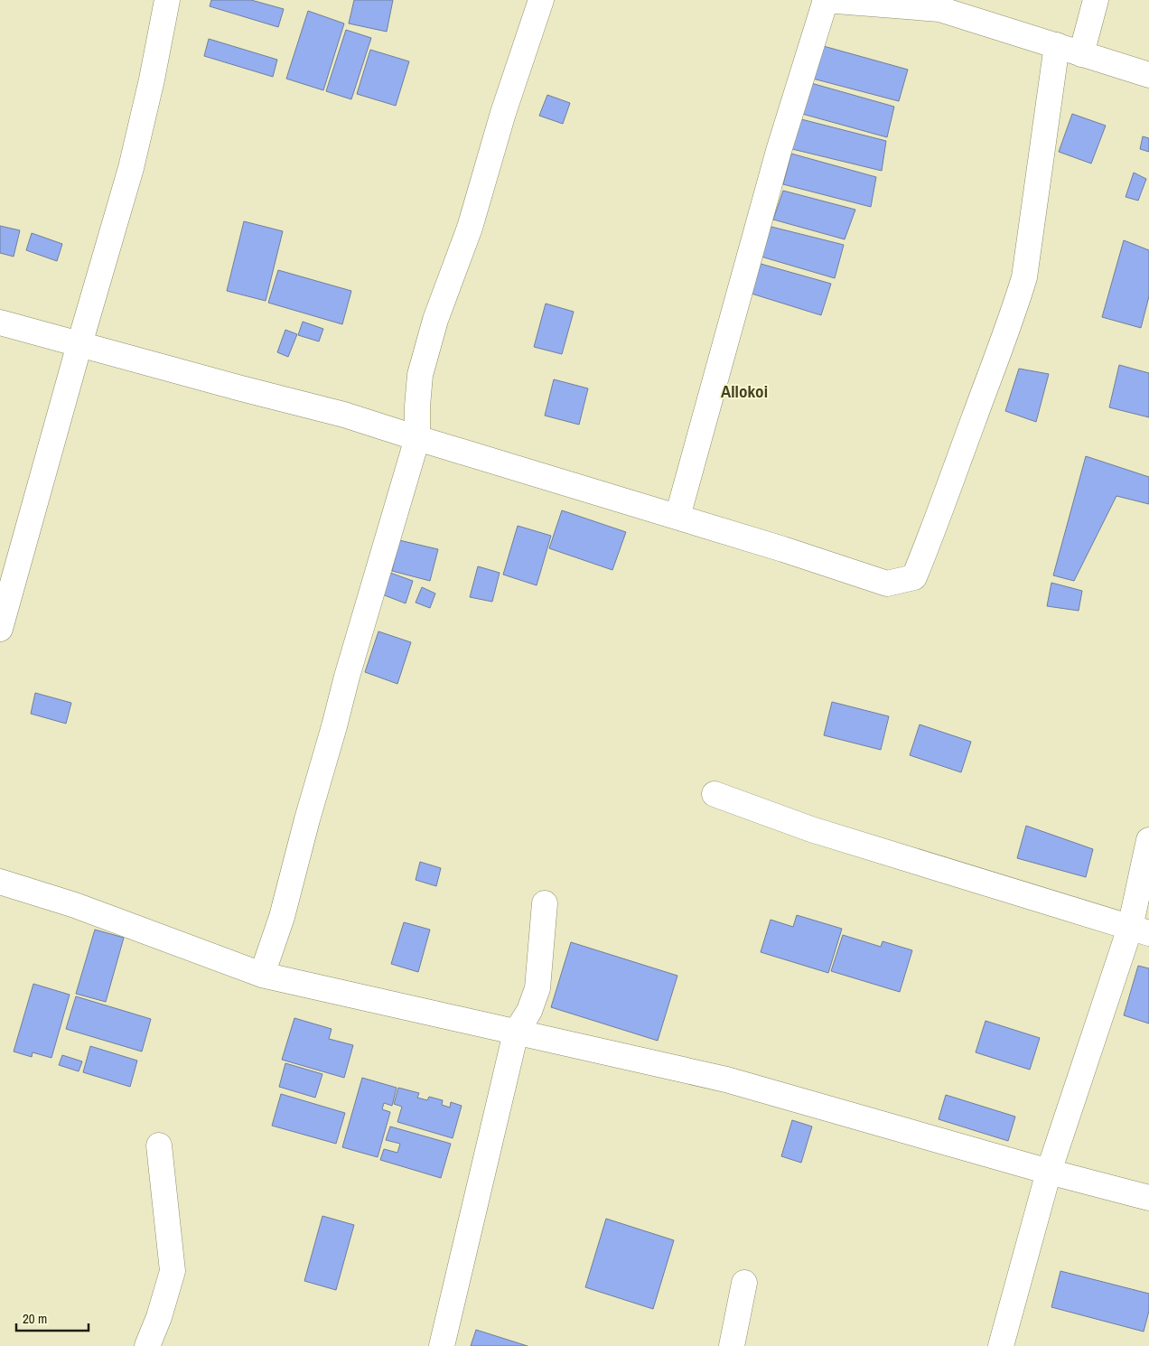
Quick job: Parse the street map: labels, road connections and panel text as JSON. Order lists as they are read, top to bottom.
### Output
{
  "districts": ["Allokoi"],
  "scale_bar": "20 m"
}
